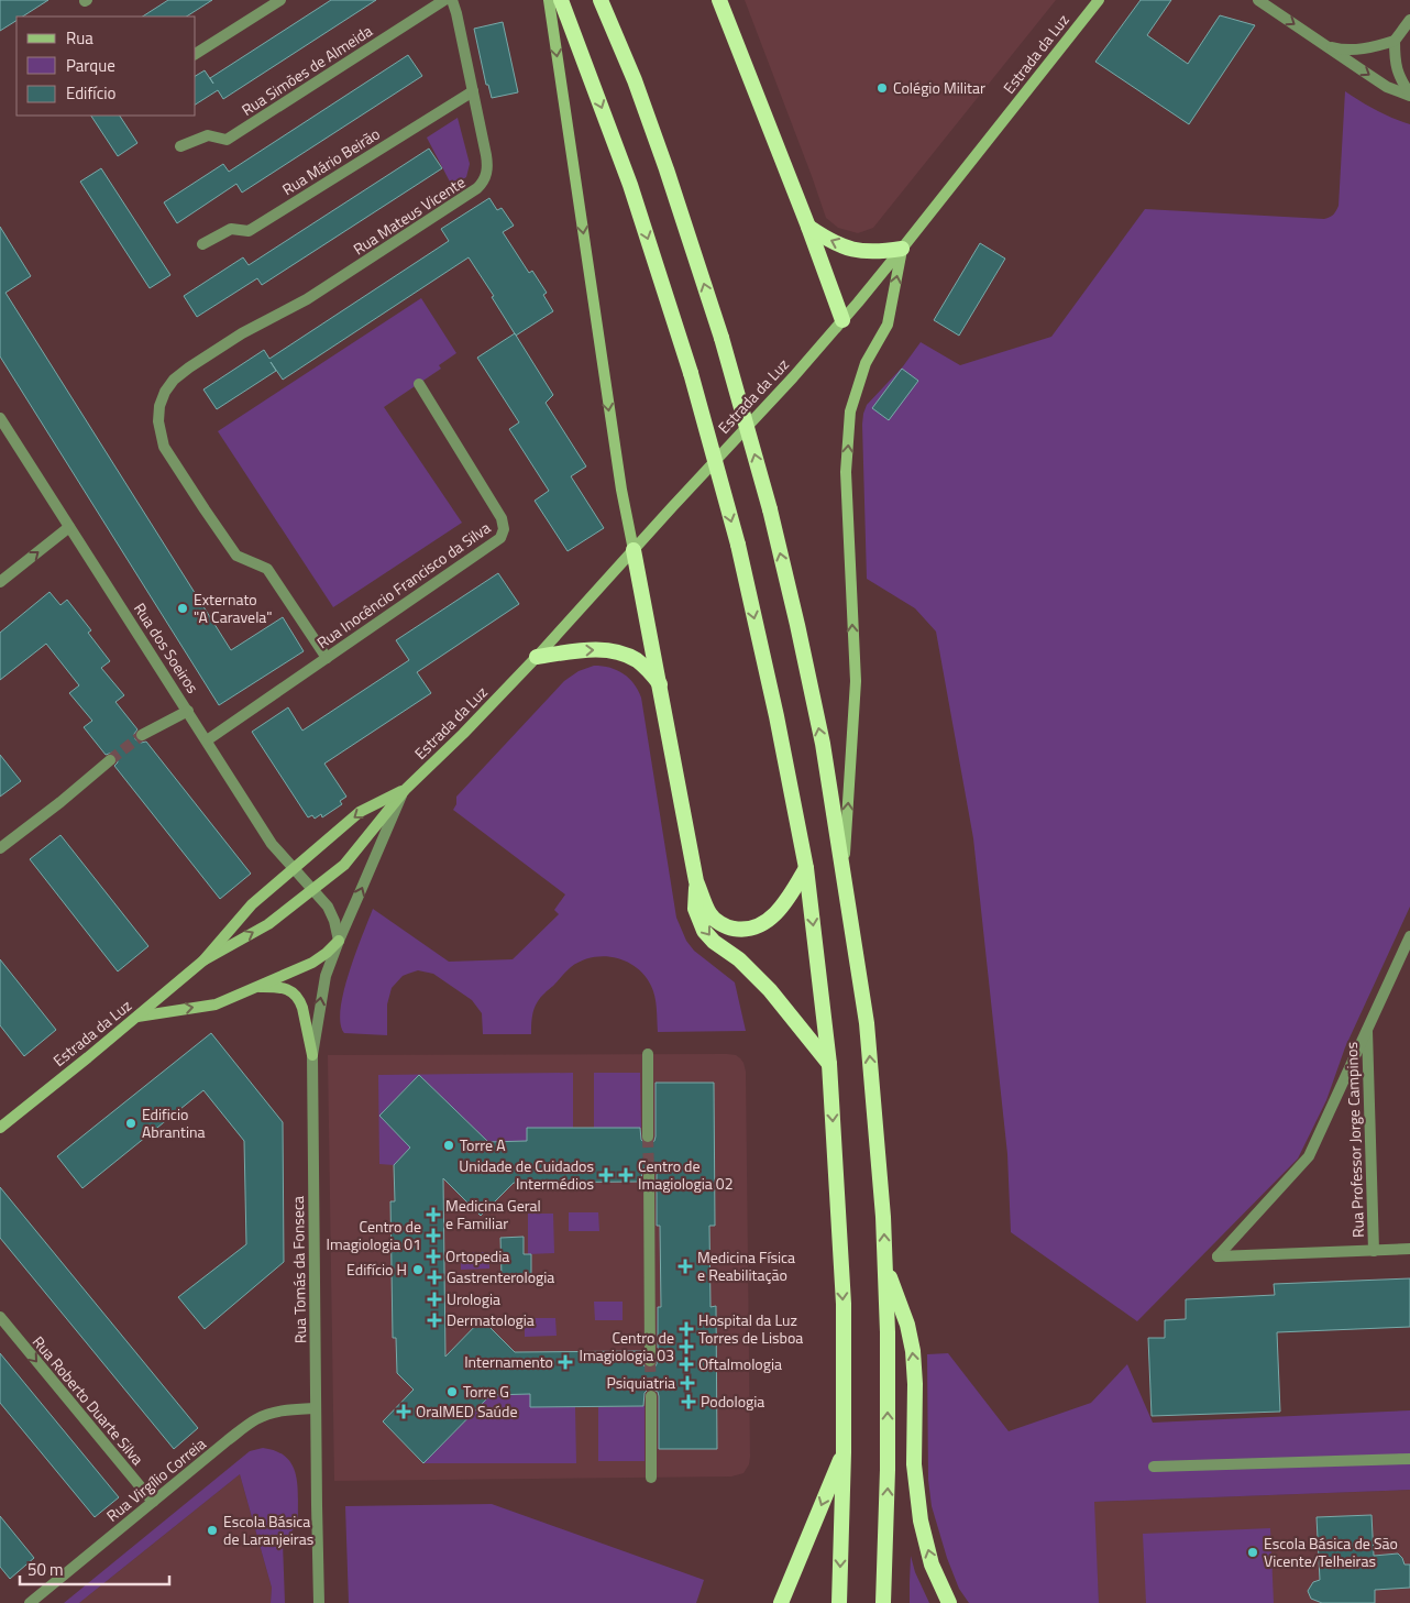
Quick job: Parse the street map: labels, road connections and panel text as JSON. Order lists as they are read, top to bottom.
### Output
{
  "streets": {
    "main road": ["Estrada da Luz"],
    "street": [
      "Rua Simões de Almeida",
      "Rua Mário Beirão",
      "Rua Mateus Vicente",
      "Rua Inocêncio Francisco da Silva",
      "Rua dos Soeiros",
      "Rua Professor Jorge Campinos",
      "Rua Tomás da Fonseca",
      "Rua Roberto Duarte Silva",
      "Rua Virgílio Correia"
    ]
  },
  "crossings": [
    ["Estrada da Luz", "Rua dos Soeiros"],
    ["Estrada da Luz", "Rua Tomás da Fonseca"],
    ["Rua Mário Beirão", "Rua Mateus Vicente"],
    ["Rua Mateus Vicente", "Rua Inocêncio Francisco da Silva"],
    ["Rua Inocêncio Francisco da Silva", "Rua dos Soeiros"],
    ["Rua Tomás da Fonseca", "Rua Virgílio Correia"],
    ["Rua Roberto Duarte Silva", "Rua Virgílio Correia"]
  ],
  "one_way": ["Rua Roberto Duarte Silva"],
  "places": {
    "other": [
      "Colégio Militar",
      "Externato \"A Caravela\"",
      "Edificio Abrantina",
      "Torre A",
      "Edifício H",
      "Torre G",
      "Escola Básica de Laranjeiras",
      "Escola Básica de São Vicente/Telheiras"
    ],
    "health": [
      "Unidade de Cuidados Intermédios",
      "Centro de Imagiologia 02",
      "Medicina Geral e Familiar",
      "Centro de Imagiologia 01",
      "Ortopedia",
      "Medicina Física e Reabilitação",
      "Gastrenterologia",
      "Urologia",
      "Dermatologia",
      "Hospital da Luz Torres de Lisboa",
      "Centro de Imagiologia 03",
      "Internamento",
      "Oftalmologia",
      "Psiquiatria",
      "Podologia",
      "OralMED Saúde"
    ]
  },
  "legend": ["Rua", "Parque", "Edifício"],
  "scale_bar": "50 m"
}
